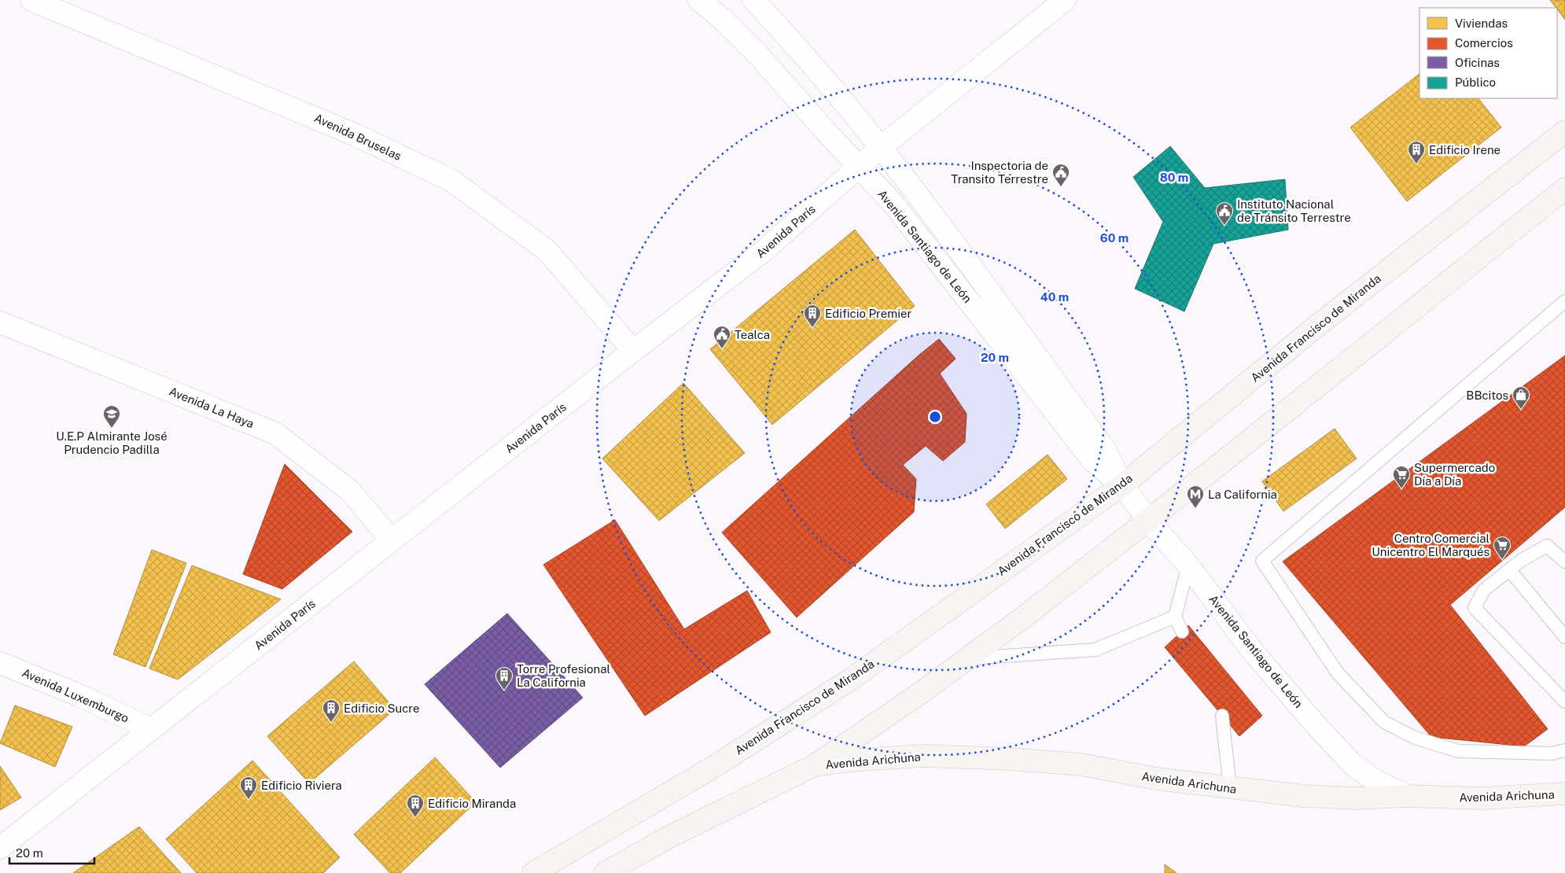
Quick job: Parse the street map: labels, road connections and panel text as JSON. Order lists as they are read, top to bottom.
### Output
{
  "streets": {
    "main road": ["Avenida Francisco de Miranda", "Avenida Arichuna"],
    "street": [
      "Avenida Bruselas",
      "Avenida París",
      "Avenida Santiago de León",
      "Avenida La Haya",
      "Avenida Luxemburgo"
    ]
  },
  "crossings": [
    ["Avenida Bruselas", "Avenida París"],
    ["Avenida París", "Avenida Santiago de León"],
    ["Avenida París", "Avenida La Haya"],
    ["Avenida París", "Avenida Luxemburgo"],
    ["Avenida Santiago de León", "Avenida Francisco de Miranda"],
    ["Avenida Santiago de León", "Avenida Arichuna"]
  ],
  "places": {
    "building": [
      "Edificio Irene",
      "Edificio Premier",
      "Torre Profesional La California",
      "Edificio Sucre",
      "Edificio Riviera",
      "Edificio Miranda"
    ],
    "public building": ["Inspectoria de Transito Terrestre", "Instituto Nacional de Tránsito Terrestre", "Tealca"],
    "shop": ["BBcitos"],
    "school or university": ["U.E.P Almirante José Prudencio Padilla"],
    "supermarket": ["Supermercado Día a Día", "Centro Comercial Unicentro El Marqués"],
    "metro station": ["La California"]
  },
  "legend": [
    "Viviendas",
    "Comercios",
    "Oficinas",
    "Público"
  ],
  "scale_bar": "20 m",
  "rings": [
    "80 m",
    "60 m",
    "40 m",
    "20 m"
  ]
}
